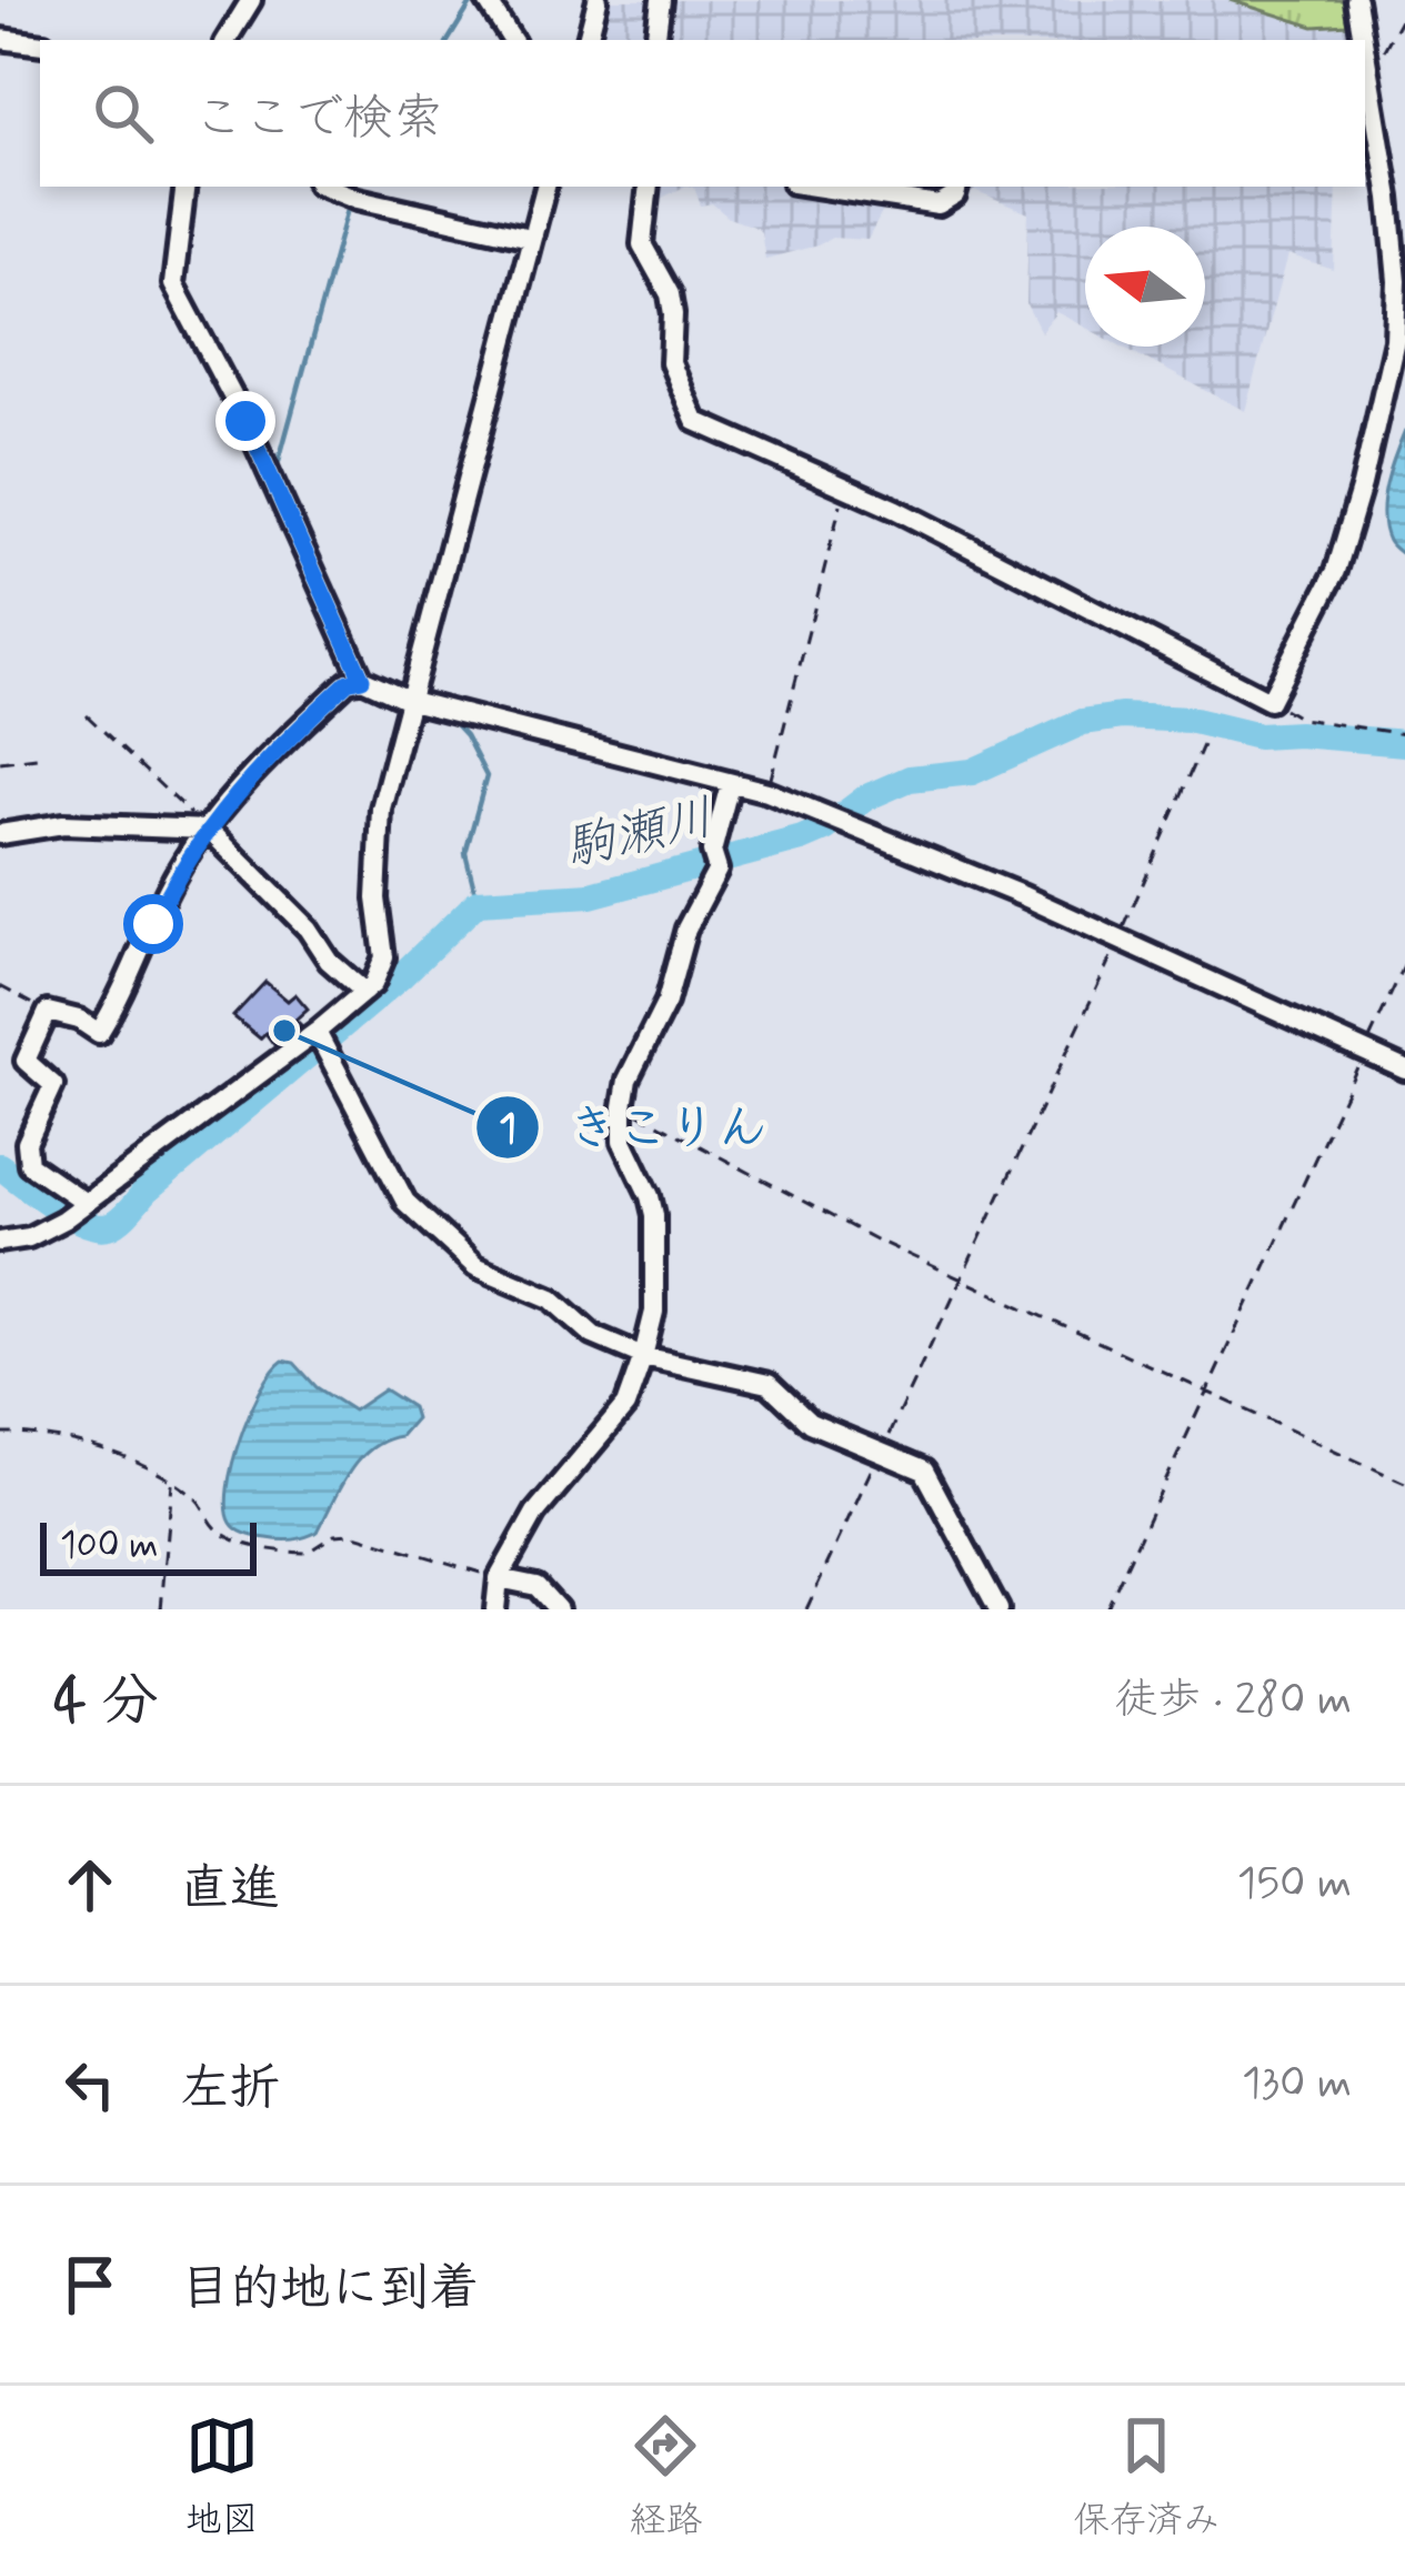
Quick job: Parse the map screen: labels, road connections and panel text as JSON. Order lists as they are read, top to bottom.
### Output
{
  "water": ["駒瀬川"],
  "places": ["きこりん"],
  "scale_bar": "100 m",
  "north": "left",
  "page": {
    "search": "ここで検索",
    "scale": "100 m",
    "heading": ["4 分", "徒歩 · 280 m"],
    "list": [
      ["直進", "150 m"],
      ["左折", "130 m"],
      "目的地に到着"
    ],
    "nav": ["地図", "経路", "保存済み"]
  }
}
